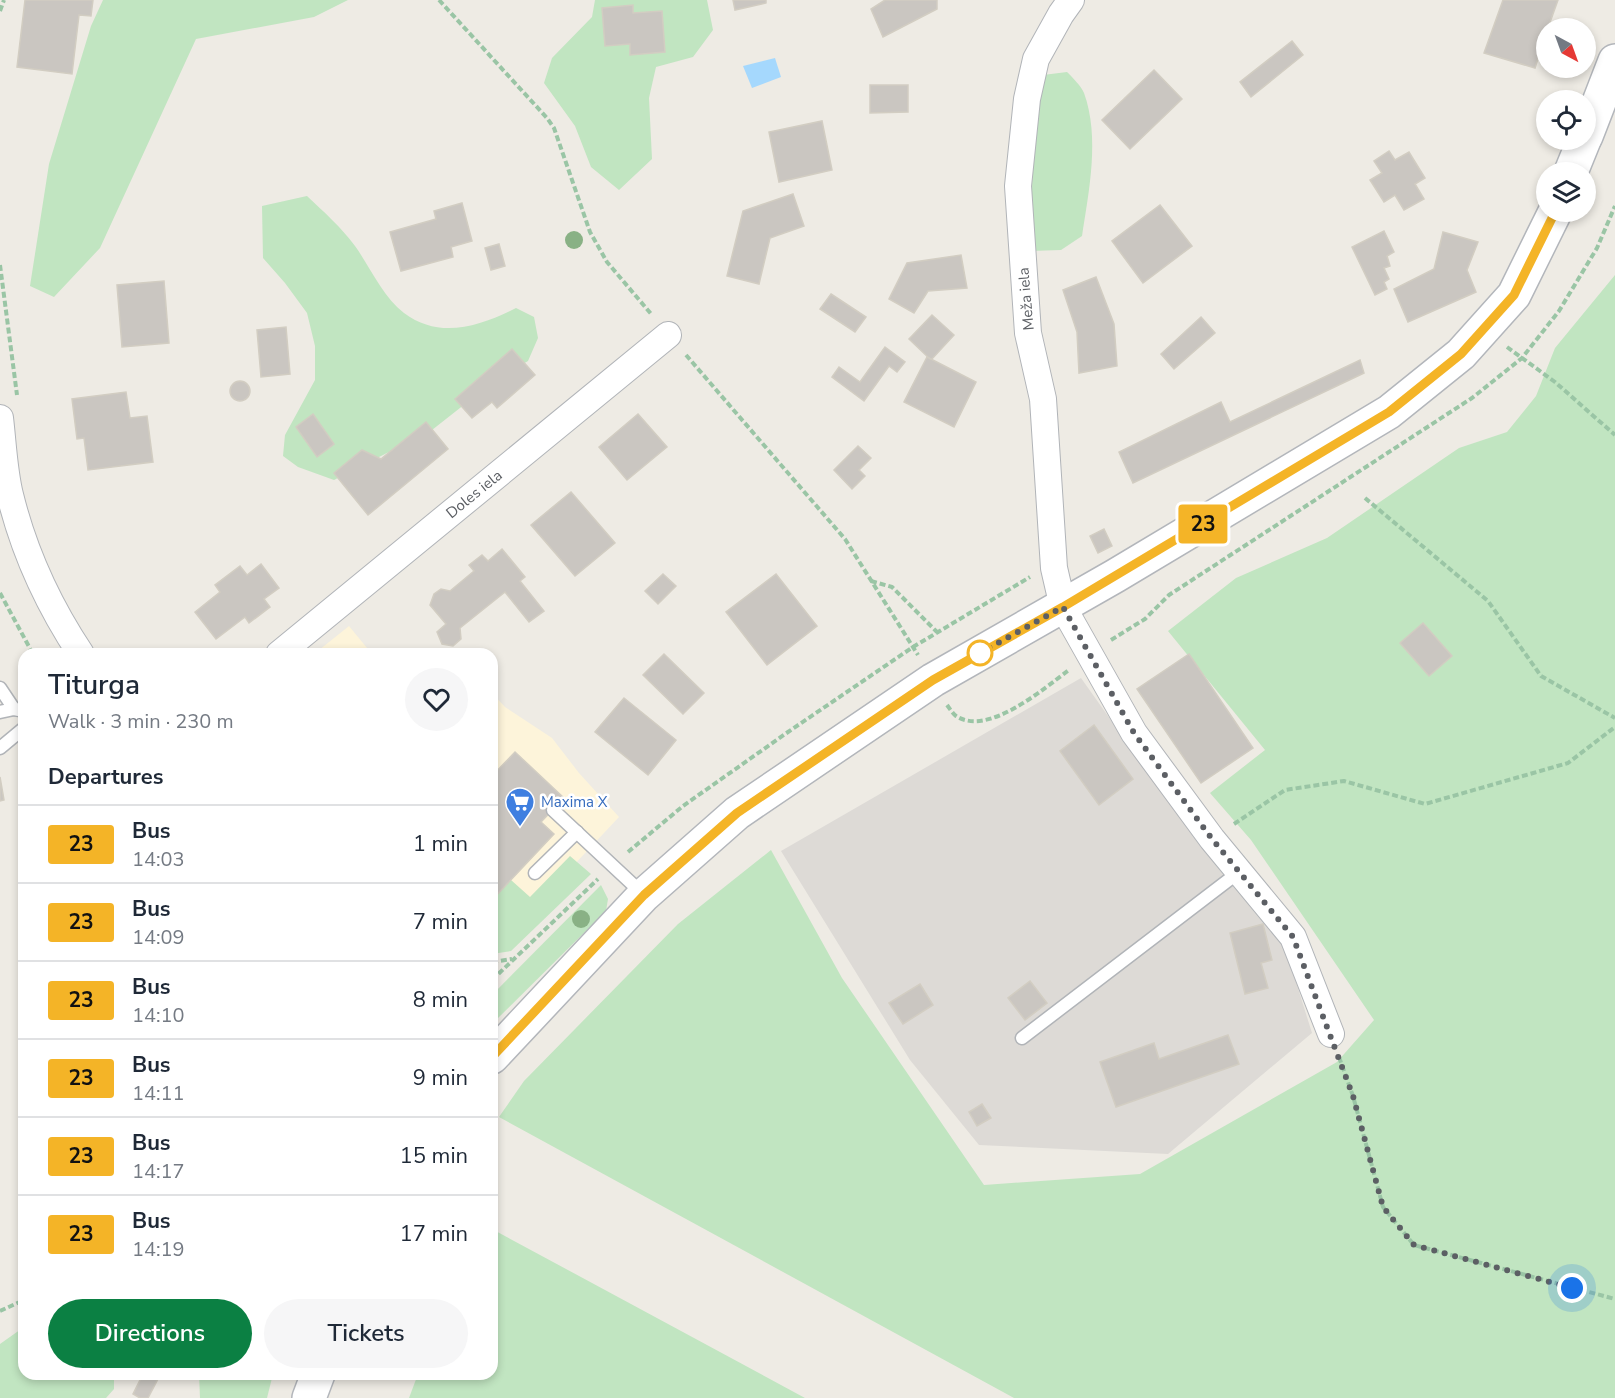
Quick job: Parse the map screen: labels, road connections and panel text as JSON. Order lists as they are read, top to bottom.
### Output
{
  "streets": {
    "street": ["Meža iela", "Doles iela"]
  },
  "places": {
    "supermarket": ["Maxima X"]
  },
  "lines": ["bus line 23"],
  "north": "bottom right",
  "page": {
    "on_map": "23",
    "heading": [
      ["Titurga", "Walk · 3 min · 230 m"],
      "Departures"
    ],
    "list": [
      {
        "mark": "23",
        "name": "Bus",
        "note": "14:03",
        "value": "1 min"
      },
      {
        "mark": "23",
        "name": "Bus",
        "note": "14:09",
        "value": "7 min"
      },
      {
        "mark": "23",
        "name": "Bus",
        "note": "14:10",
        "value": "8 min"
      },
      {
        "mark": "23",
        "name": "Bus",
        "note": "14:11",
        "value": "9 min"
      },
      {
        "mark": "23",
        "name": "Bus",
        "note": "14:17",
        "value": "15 min"
      },
      {
        "mark": "23",
        "name": "Bus",
        "note": "14:19",
        "value": "17 min"
      }
    ],
    "buttons": ["Directions", "Tickets"]
  }
}
